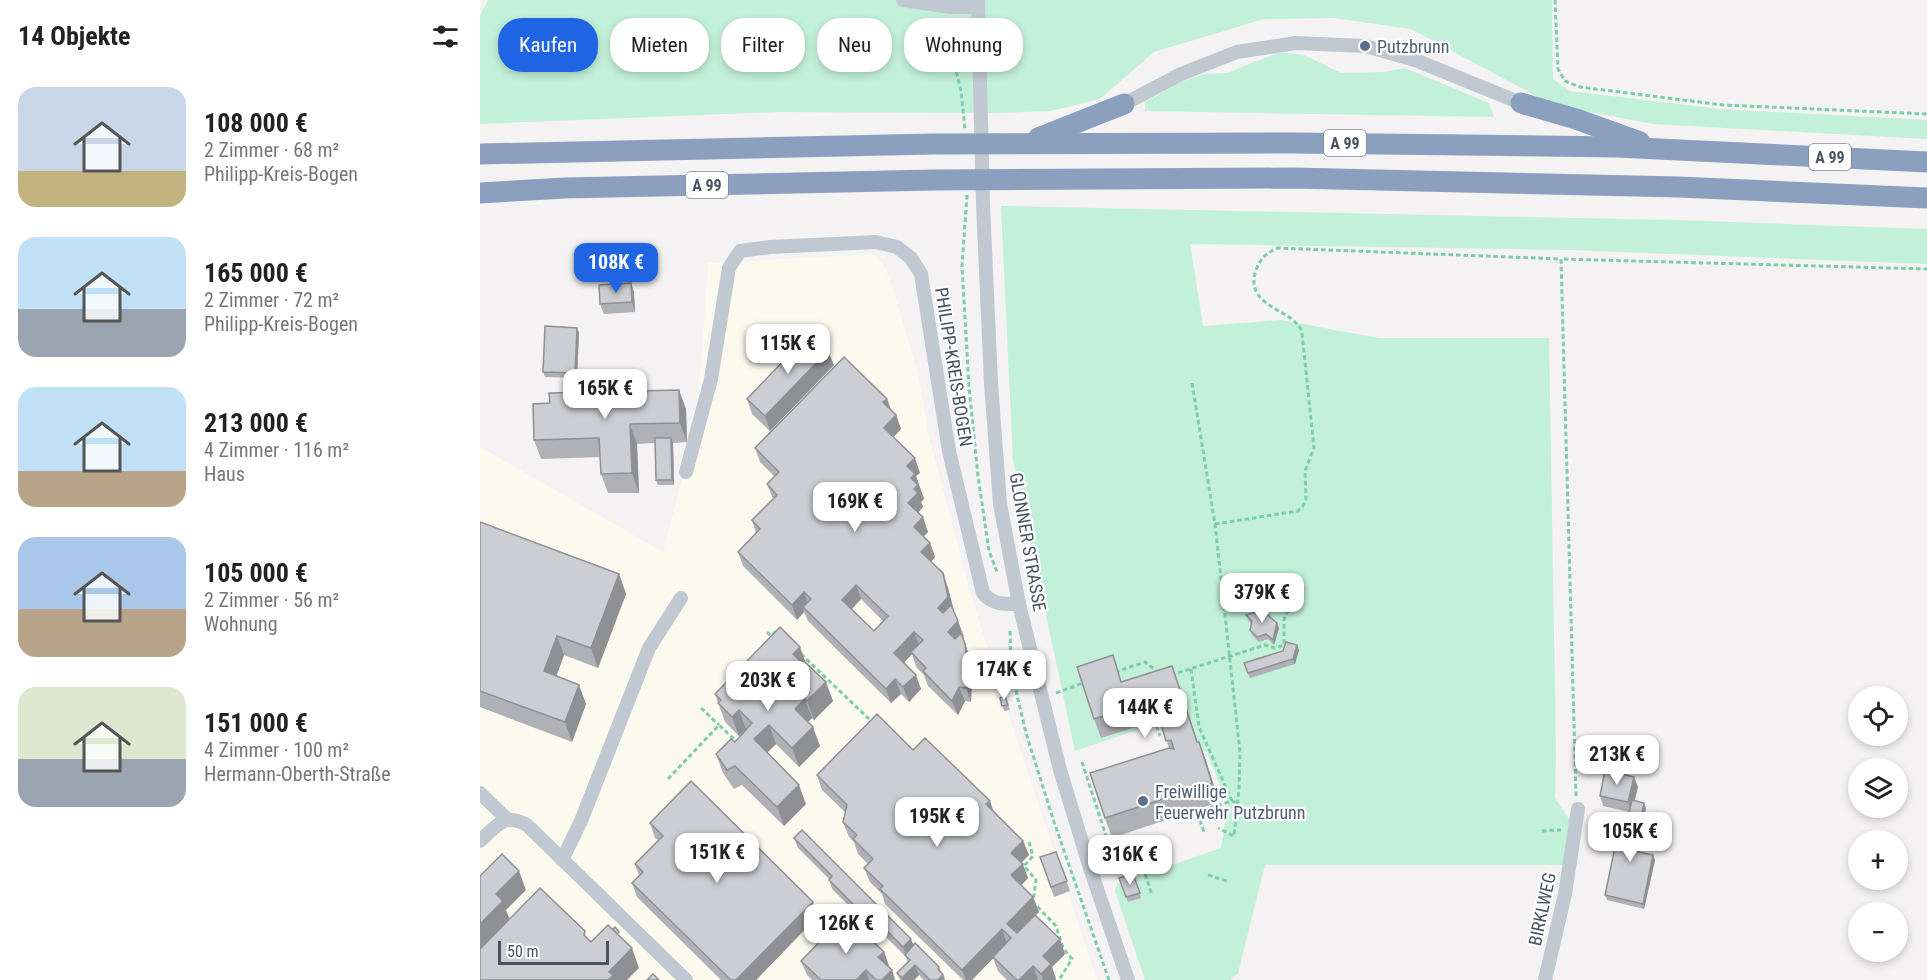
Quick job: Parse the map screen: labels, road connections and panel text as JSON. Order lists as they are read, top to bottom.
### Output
{
  "streets": {
    "highway": ["A 99"],
    "street": ["PHILIPP-KREIS-BOGEN", "GLONNER STRASSE", "BIRKLWEG"]
  },
  "crossings": [
    ["PHILIPP-KREIS-BOGEN", "GLONNER STRASSE"]
  ],
  "places": ["Putzbrunn", "Freiwillige Feuerwehr Putzbrunn"],
  "scale_bar": "50 m",
  "page": {
    "heading": "14 Objekte",
    "chip": [
      "Kaufen",
      "Mieten",
      "Filter",
      "Neu",
      "Wohnung"
    ],
    "list": [
      {
        "name": "108 000 €",
        "note": "2 Zimmer · 68 m² · Philipp-Kreis-Bogen"
      },
      {
        "name": "165 000 €",
        "note": "2 Zimmer · 72 m² · Philipp-Kreis-Bogen"
      },
      {
        "name": "213 000 €",
        "note": "4 Zimmer · 116 m² · Haus"
      },
      {
        "name": "105 000 €",
        "note": "2 Zimmer · 56 m² · Wohnung"
      },
      {
        "name": "151 000 €",
        "note": "4 Zimmer · 100 m² · Hermann-Oberth-Straße"
      }
    ],
    "price": [
      "108K €",
      "115K €",
      "165K €",
      "169K €",
      "379K €",
      "174K €",
      "203K €",
      "144K €",
      "213K €",
      "195K €",
      "105K €",
      "151K €",
      "316K €",
      "126K €"
    ],
    "map_buttons": ["+", "−"],
    "scale": "50 m"
  }
}
